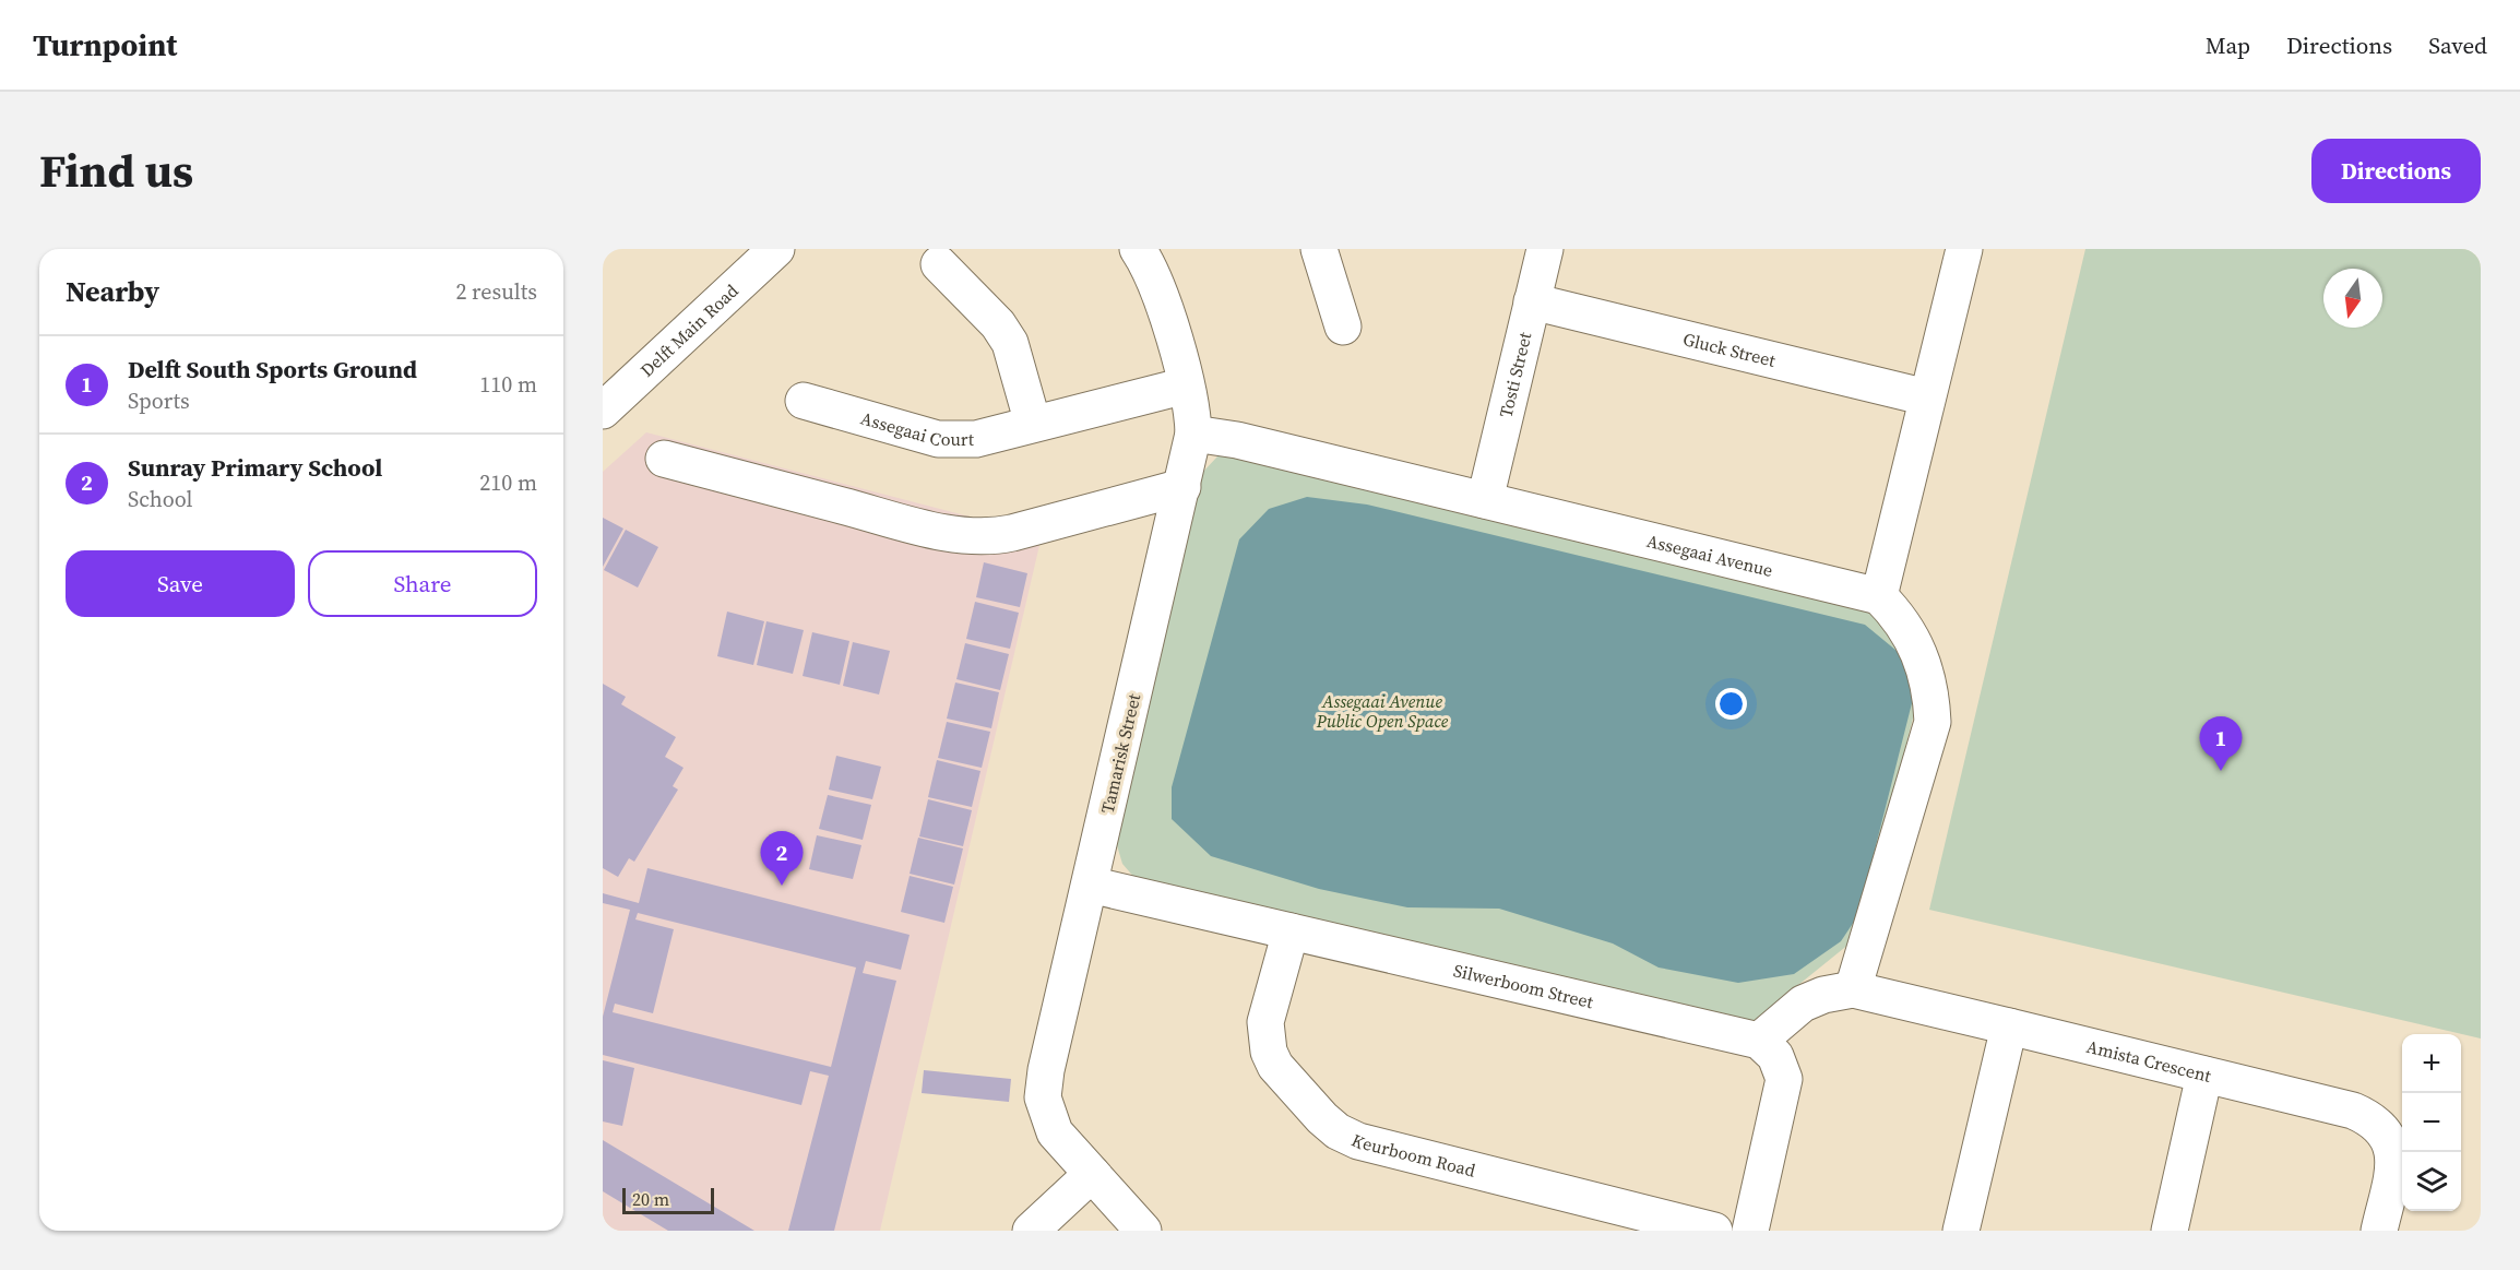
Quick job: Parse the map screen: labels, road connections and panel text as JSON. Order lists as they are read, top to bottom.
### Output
{
  "streets": {
    "street": [
      "Delft Main Road",
      "Gluck Street",
      "Tosti Street",
      "Assegaai Court",
      "Assegaai Avenue",
      "Tamarisk Street",
      "Silwerboom Street",
      "Amista Crescent",
      "Keurboom Road"
    ]
  },
  "crossings": [
    ["Gluck Street", "Tosti Street"],
    ["Tosti Street", "Assegaai Avenue"],
    ["Assegaai Court", "Tamarisk Street"],
    ["Assegaai Avenue", "Tamarisk Street"],
    ["Tamarisk Street", "Silwerboom Street"],
    ["Silwerboom Street", "Keurboom Road"]
  ],
  "parks": ["Assegaai Avenue Public Open Space"],
  "scale_bar": "20 m",
  "north": "bottom",
  "page": {
    "header": "Turnpoint",
    "nav": ["Map", "Directions", "Saved"],
    "title": "Find us",
    "buttons": [
      "Directions",
      ["Save", "Share"]
    ],
    "heading": ["Nearby", "2 results"],
    "list": [
      {
        "mark": "1",
        "name": "Delft South Sports Ground",
        "note": "Sports",
        "value": "110 m"
      },
      {
        "mark": "2",
        "name": "Sunray Primary School",
        "note": "School",
        "value": "210 m"
      }
    ],
    "pins": ["1", "2"],
    "map_buttons": ["+", "−"],
    "scale": "20 m"
  }
}
